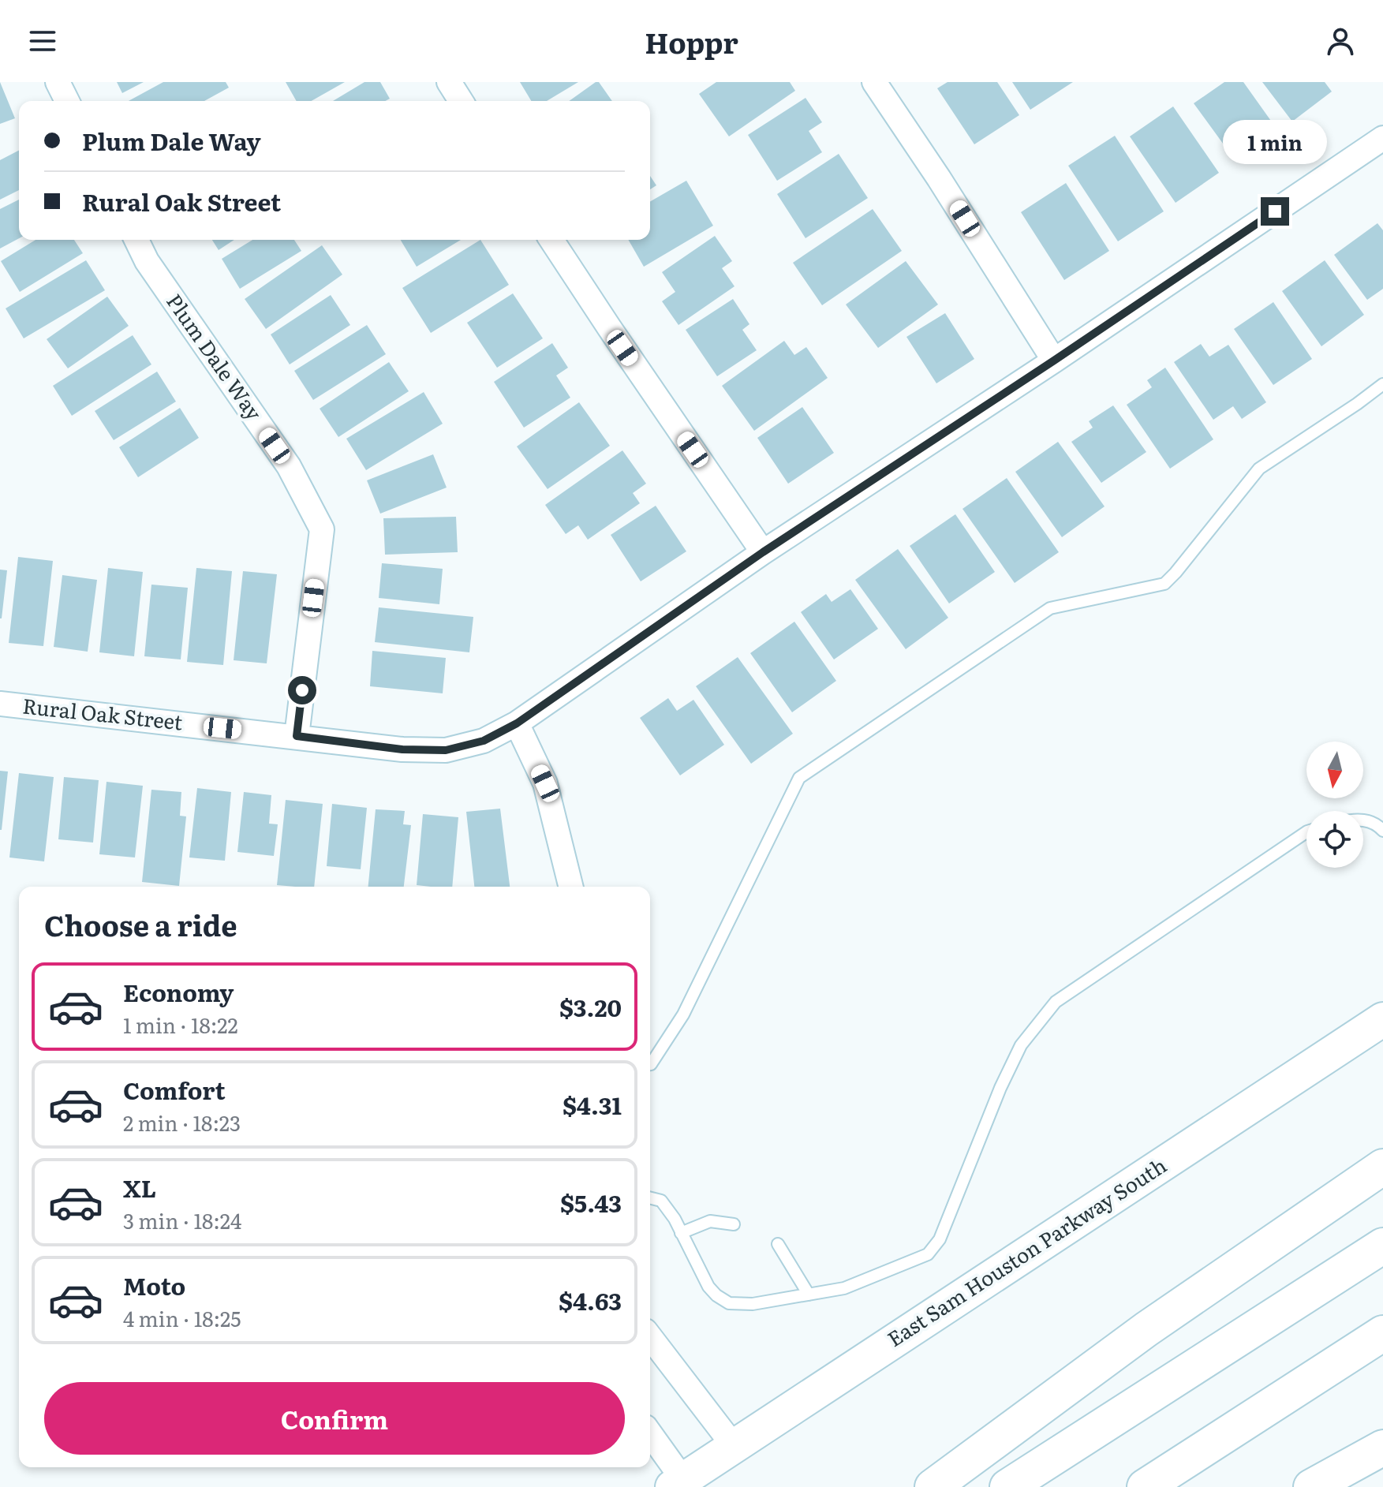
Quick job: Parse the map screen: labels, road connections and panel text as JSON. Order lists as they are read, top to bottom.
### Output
{
  "streets": {
    "main road": ["East Sam Houston Parkway South"],
    "street": ["Plum Dale Way", "Rural Oak Street"]
  },
  "crossings": [
    ["Plum Dale Way", "Rural Oak Street"]
  ],
  "north": "bottom",
  "page": {
    "header": "Hoppr",
    "banner": ["Plum Dale Way", "Rural Oak Street"],
    "bubble": "1 min",
    "heading": "Choose a ride",
    "list": [
      {
        "name": "Economy",
        "note": "1 min · 18:22",
        "value": "$3.20"
      },
      {
        "name": "Comfort",
        "note": "2 min · 18:23",
        "value": "$4.31"
      },
      {
        "name": "XL",
        "note": "3 min · 18:24",
        "value": "$5.43"
      },
      {
        "name": "Moto",
        "note": "4 min · 18:25",
        "value": "$4.63"
      }
    ],
    "buttons": "Confirm"
  }
}
